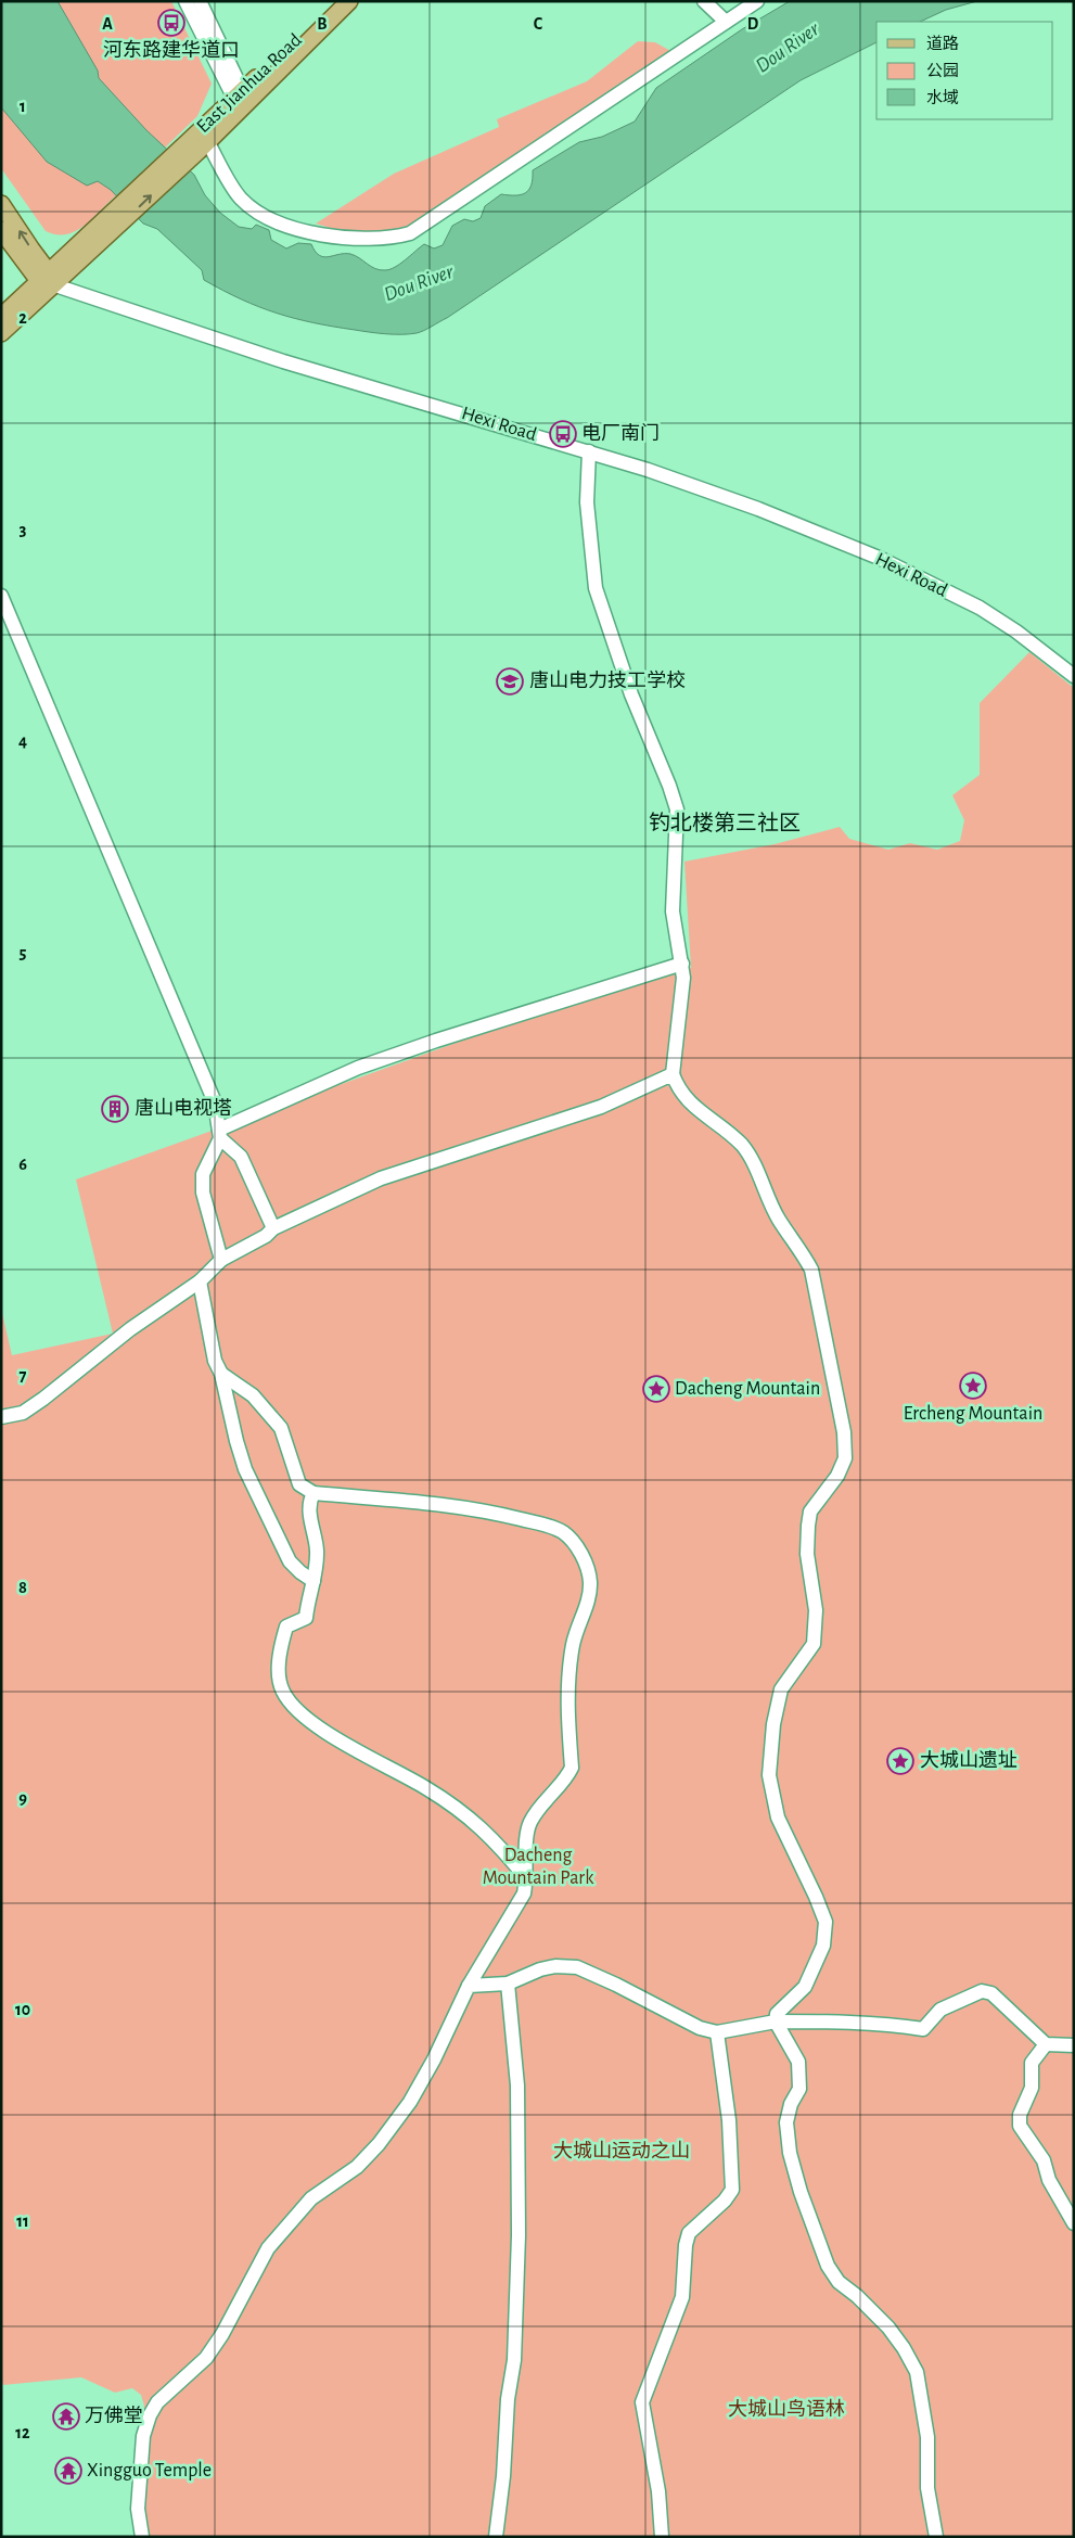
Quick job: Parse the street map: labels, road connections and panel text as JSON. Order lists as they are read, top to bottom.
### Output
{
  "streets": {
    "main road": ["East Jianhua Road"],
    "street": ["Hexi Road"]
  },
  "crossings": [
    ["East Jianhua Road", "Hexi Road"]
  ],
  "districts": ["钓北楼第三社区"],
  "water": ["Dou River"],
  "parks": ["Dacheng Mountain Park", "大城山运动之山", "大城山鸟语林"],
  "places": {
    "bus stop": ["河东路建华道口", "电厂南门"],
    "school or university": ["唐山电力技工学校"],
    "building": ["唐山电视塔"],
    "place": ["Ercheng Mountain", "Dacheng Mountain", "大城山遗址"],
    "temple": ["万佛堂", "Xingguo Temple"]
  },
  "legend": ["道路", "公园", "水域"],
  "grid": {
    "columns": [
      "A",
      "B",
      "C",
      "D"
    ],
    "rows": [
      "1",
      "2",
      "3",
      "4",
      "5",
      "6",
      "7",
      "8",
      "9",
      "10",
      "11",
      "12"
    ]
  }
}
